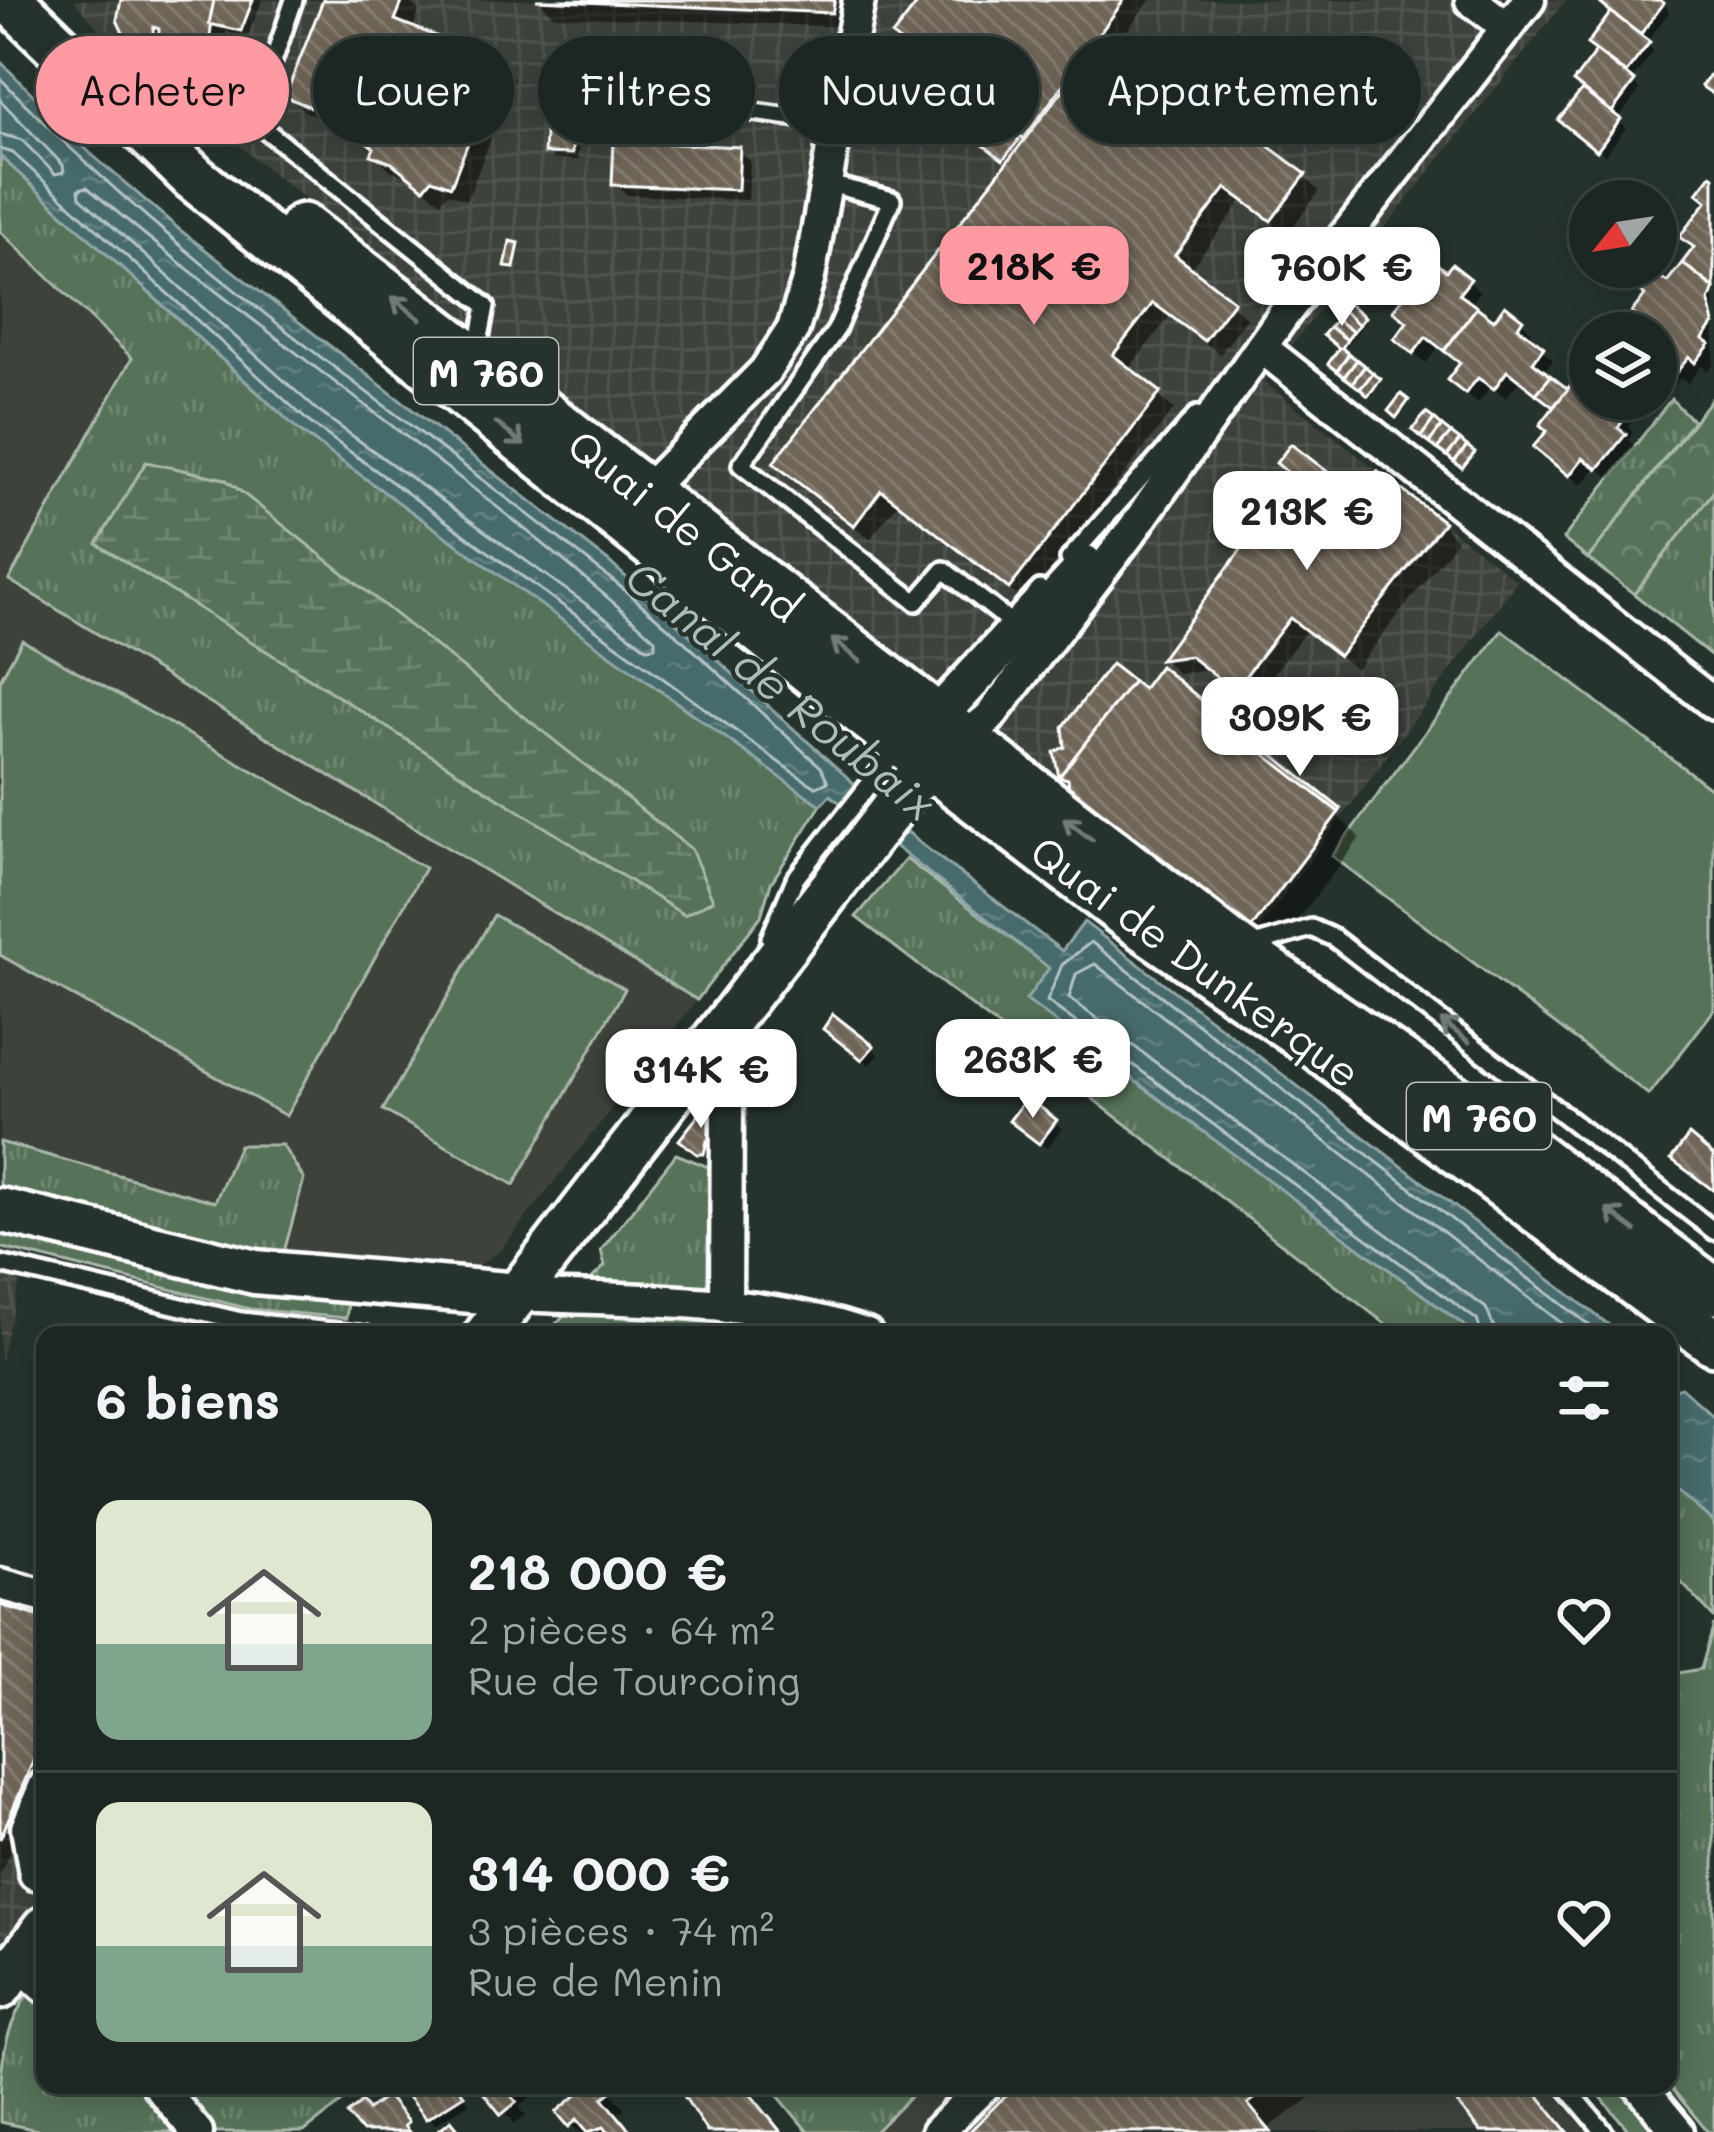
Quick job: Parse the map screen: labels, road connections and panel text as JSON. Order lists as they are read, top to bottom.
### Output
{
  "streets": {
    "main road": ["M 760", "Quai de Gand", "Quai de Dunkerque"]
  },
  "crossings": [
    ["Quai de Gand", "Quai de Dunkerque"]
  ],
  "water": ["Canal de Roubaix"],
  "north": "bottom left",
  "page": {
    "chip": [
      "Acheter",
      "Louer",
      "Filtres",
      "Nouveau",
      "Appartement"
    ],
    "price": [
      "218K €",
      "760K €",
      "213K €",
      "309K €",
      "263K €",
      "314K €"
    ],
    "heading": "6 biens",
    "list": [
      {
        "name": "218 000 €",
        "note": "2 pièces · 64 m² · Rue de Tourcoing"
      },
      {
        "name": "314 000 €",
        "note": "3 pièces · 74 m² · Rue de Menin"
      }
    ]
  }
}
